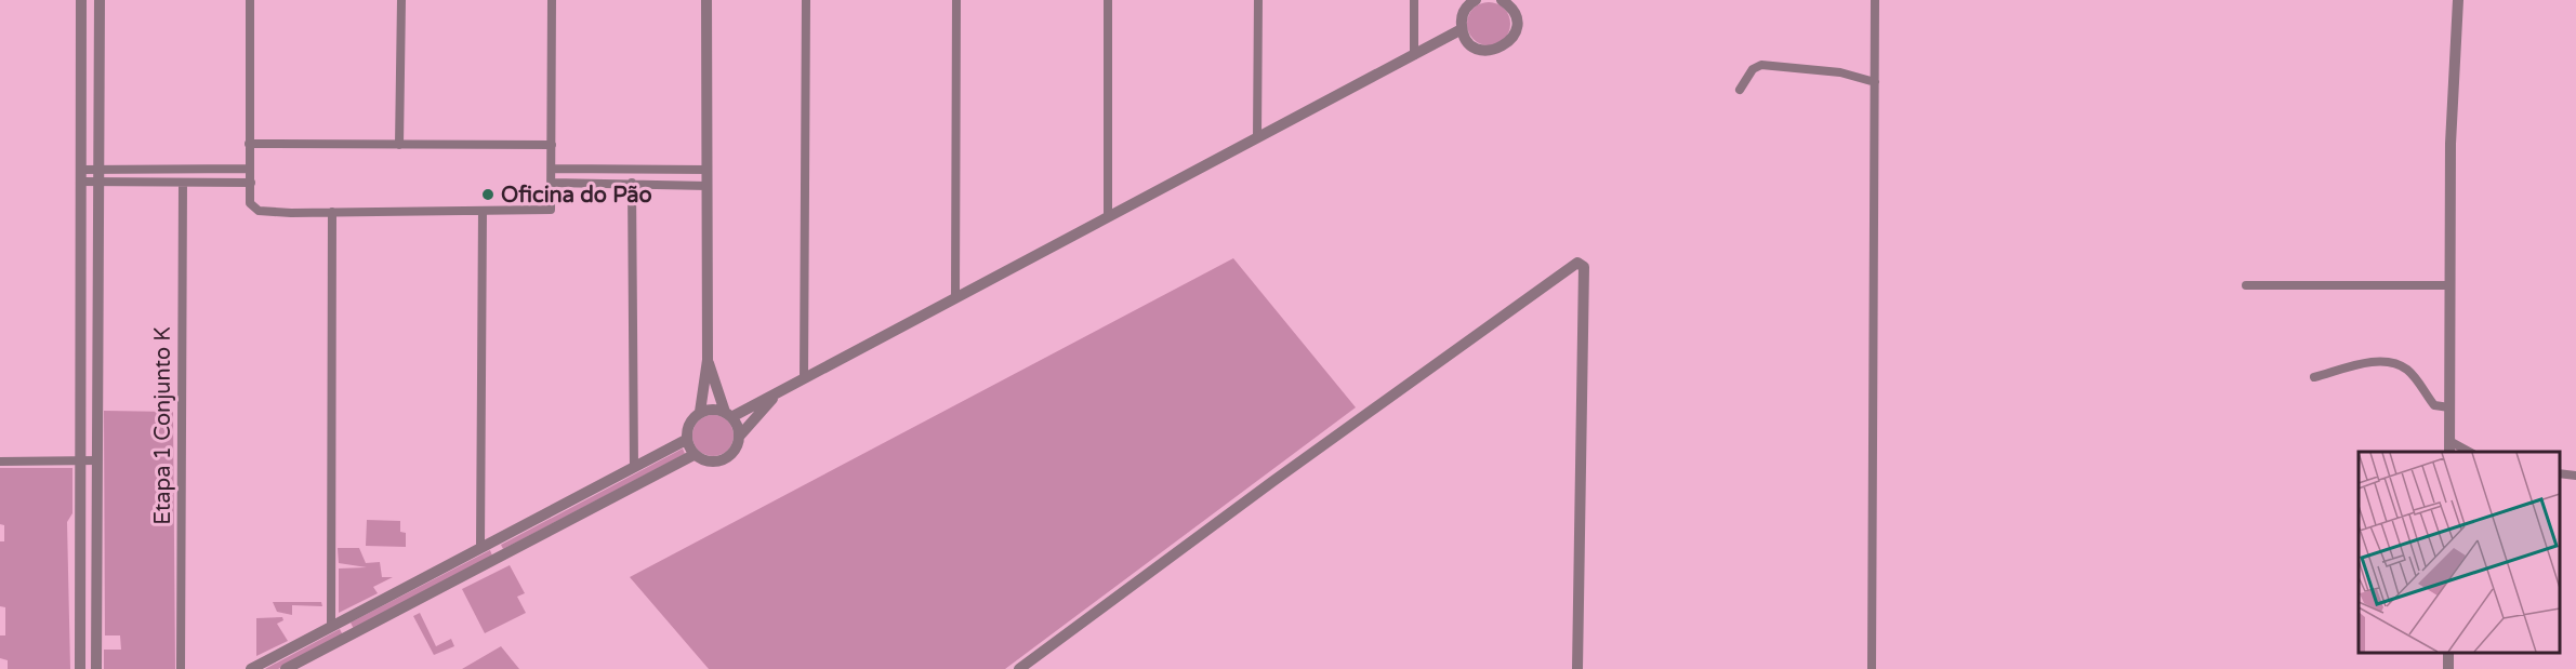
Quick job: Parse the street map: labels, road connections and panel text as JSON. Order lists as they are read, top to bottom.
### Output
{
  "streets": {
    "street": ["Etapa 1 Conjunto K"]
  },
  "places": ["Oficina do Pão"]
}
